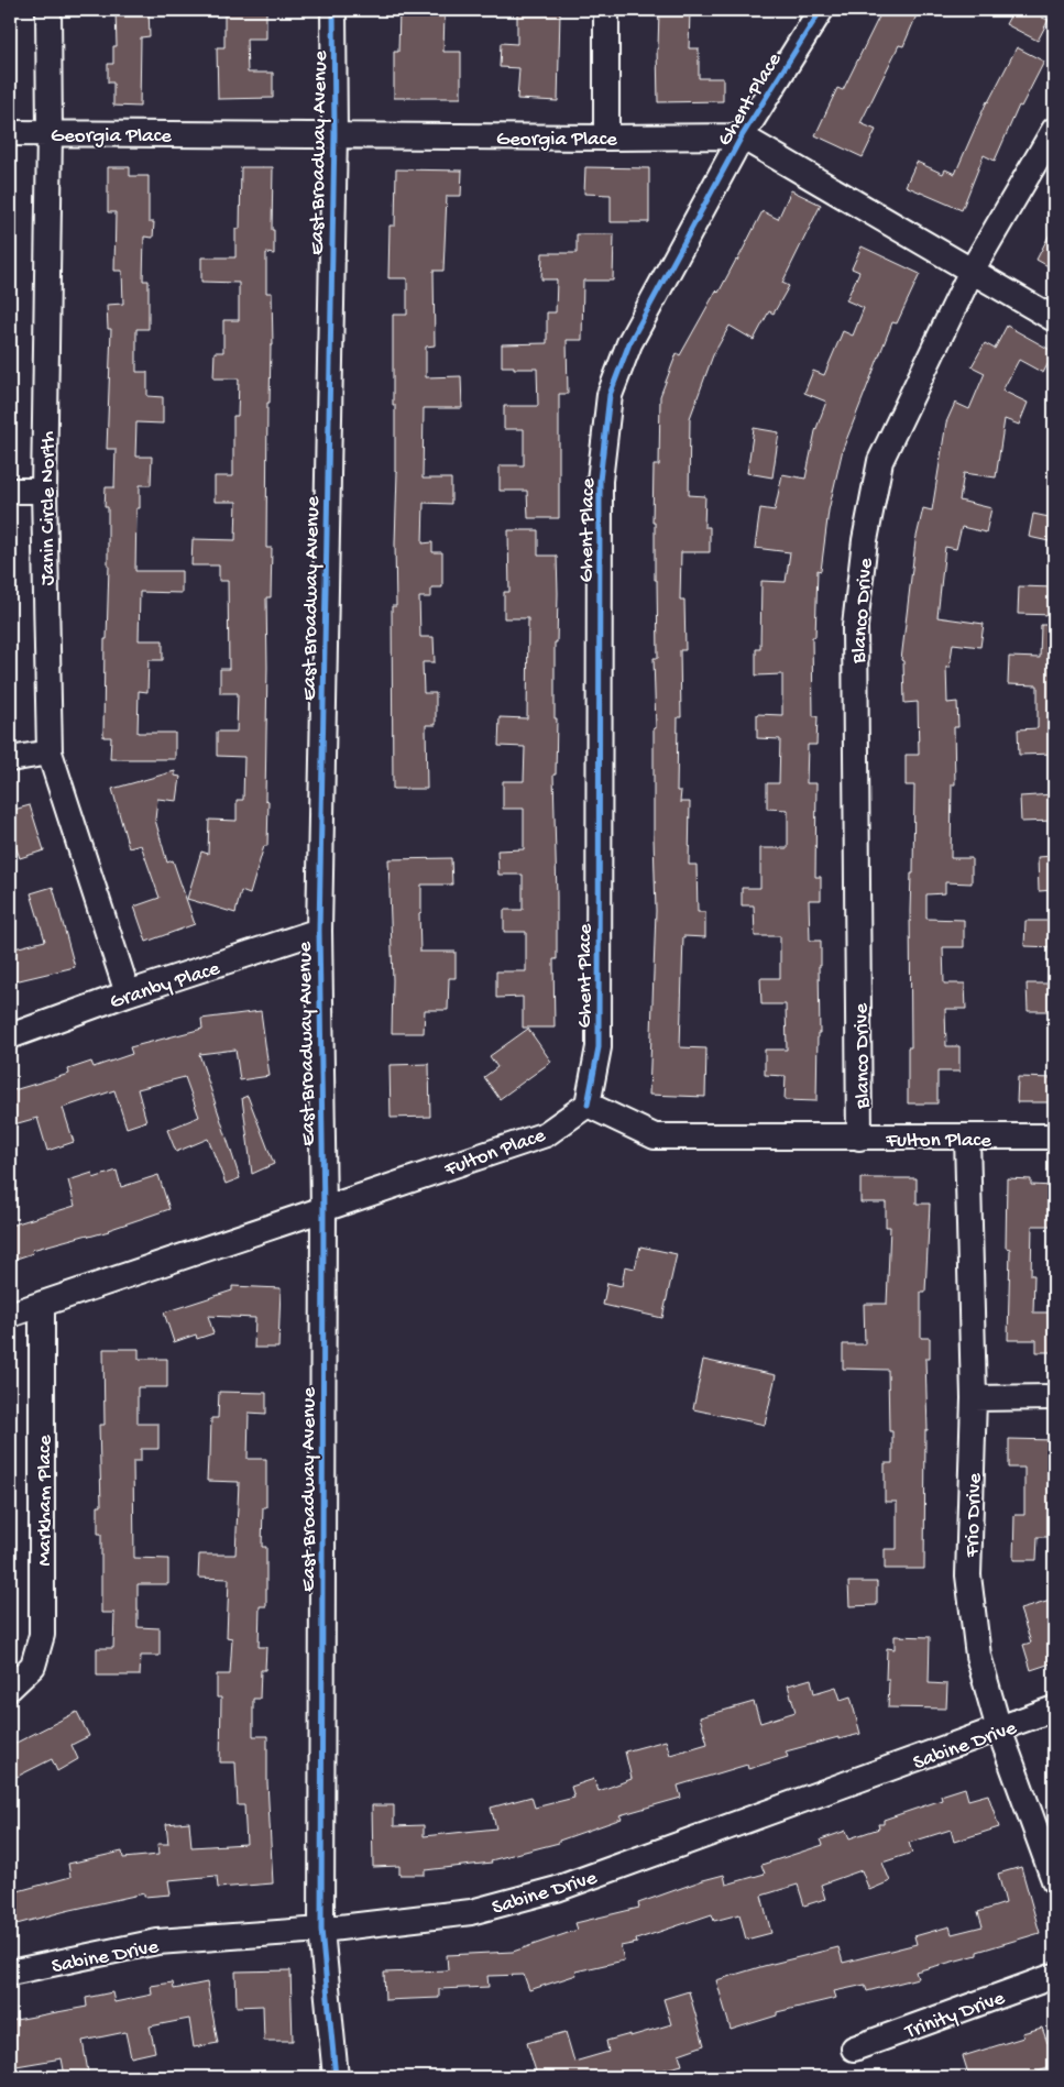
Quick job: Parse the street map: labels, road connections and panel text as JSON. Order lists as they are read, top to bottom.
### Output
{
  "streets": {
    "street": [
      "Ghent Place",
      "Georgia Place",
      "East Broadway Avenue",
      "Janin Circle North",
      "Blanco Drive",
      "Granby Place",
      "Fulton Place",
      "Markham Place",
      "Frio Drive",
      "Sabine Drive",
      "Trinity Drive"
    ]
  },
  "crossings": [
    ["Ghent Place", "Georgia Place"],
    ["Ghent Place", "Fulton Place"],
    ["Georgia Place", "East Broadway Avenue"],
    ["Georgia Place", "Janin Circle North"],
    ["East Broadway Avenue", "Granby Place"],
    ["East Broadway Avenue", "Fulton Place"],
    ["East Broadway Avenue", "Sabine Drive"],
    ["Janin Circle North", "Granby Place"],
    ["Blanco Drive", "Fulton Place"],
    ["Fulton Place", "Markham Place"],
    ["Fulton Place", "Frio Drive"],
    ["Frio Drive", "Sabine Drive"]
  ]
}
